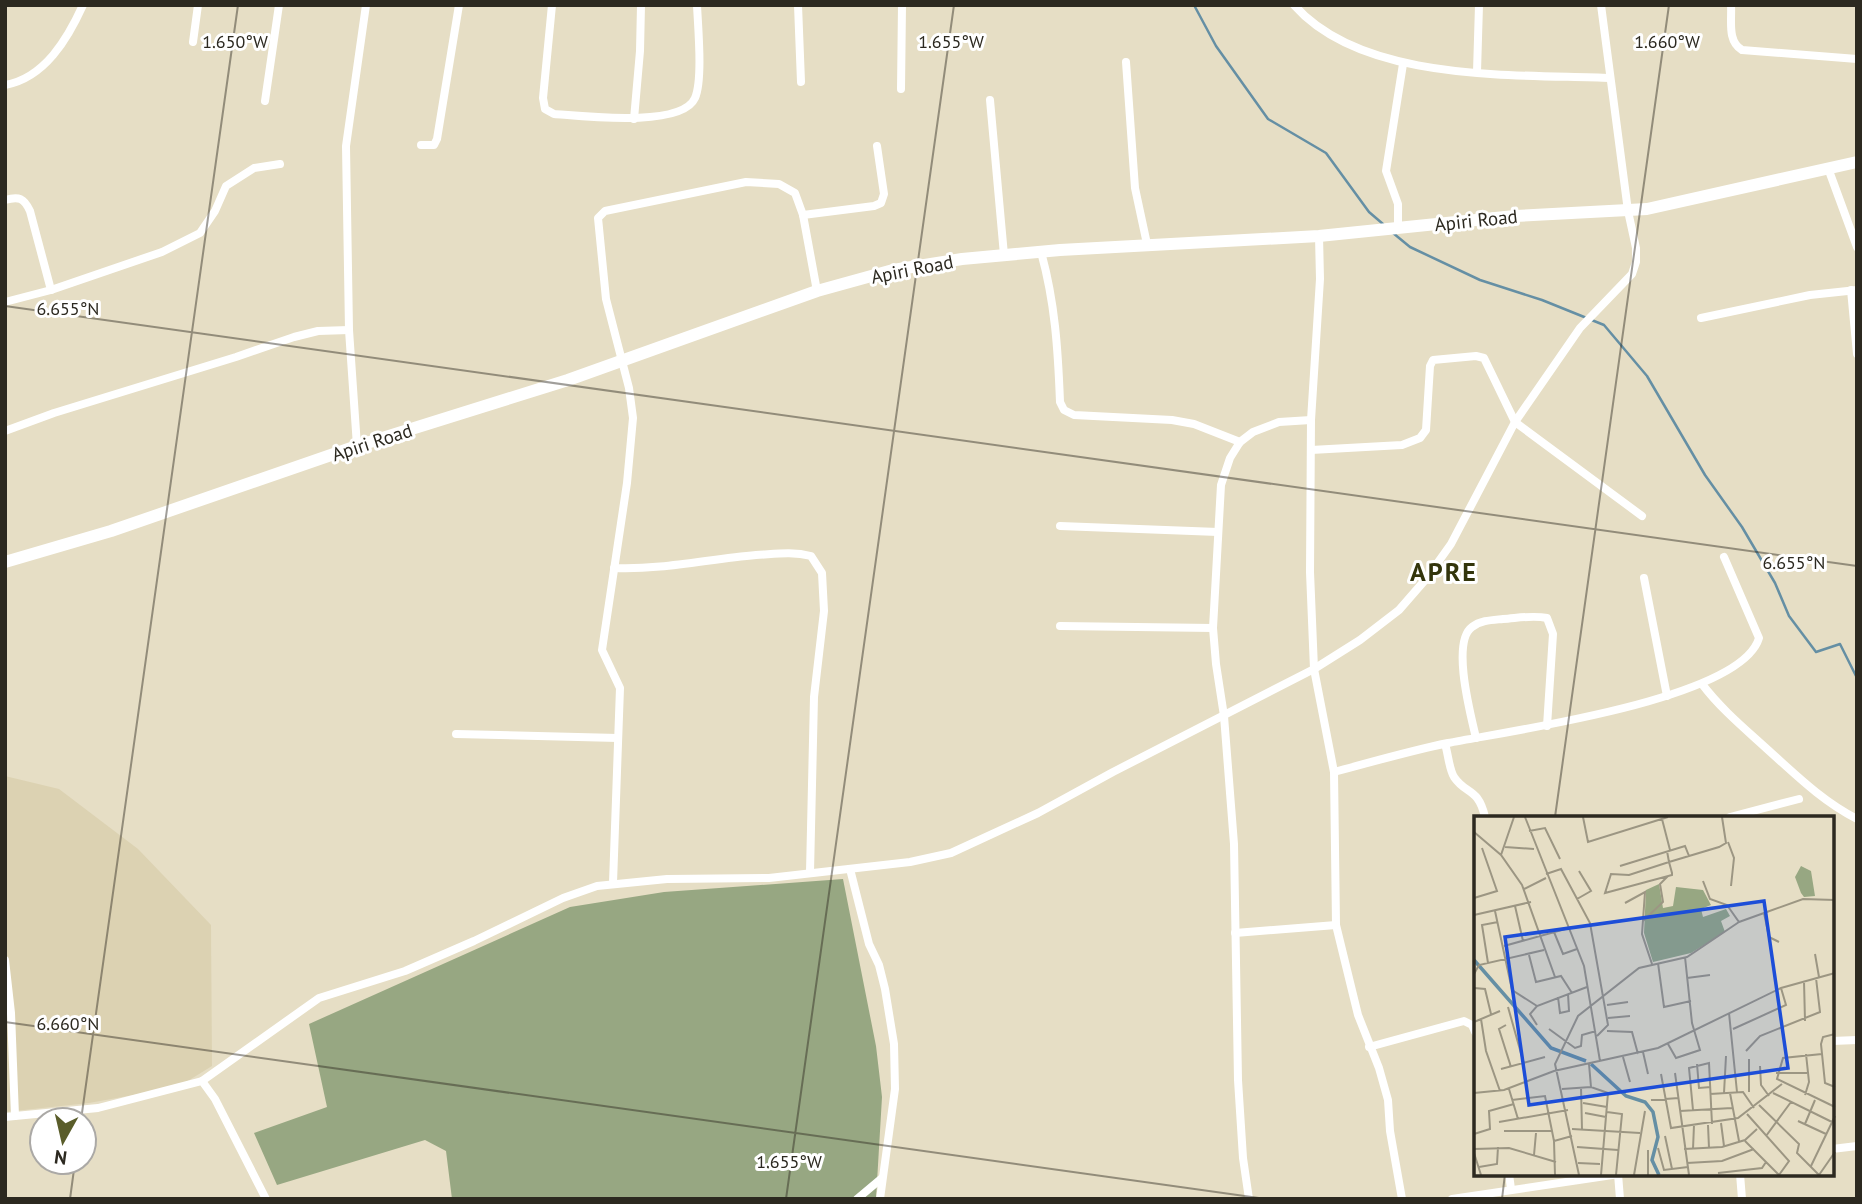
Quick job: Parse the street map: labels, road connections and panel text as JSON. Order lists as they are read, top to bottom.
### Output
{
  "streets": {
    "street": ["Apiri Road"]
  },
  "districts": ["APRE"],
  "north": "bottom",
  "coordinates": [
    "1.650°W",
    "1.655°W",
    "1.660°W",
    "6.655°N",
    "6.660°N"
  ]
}
